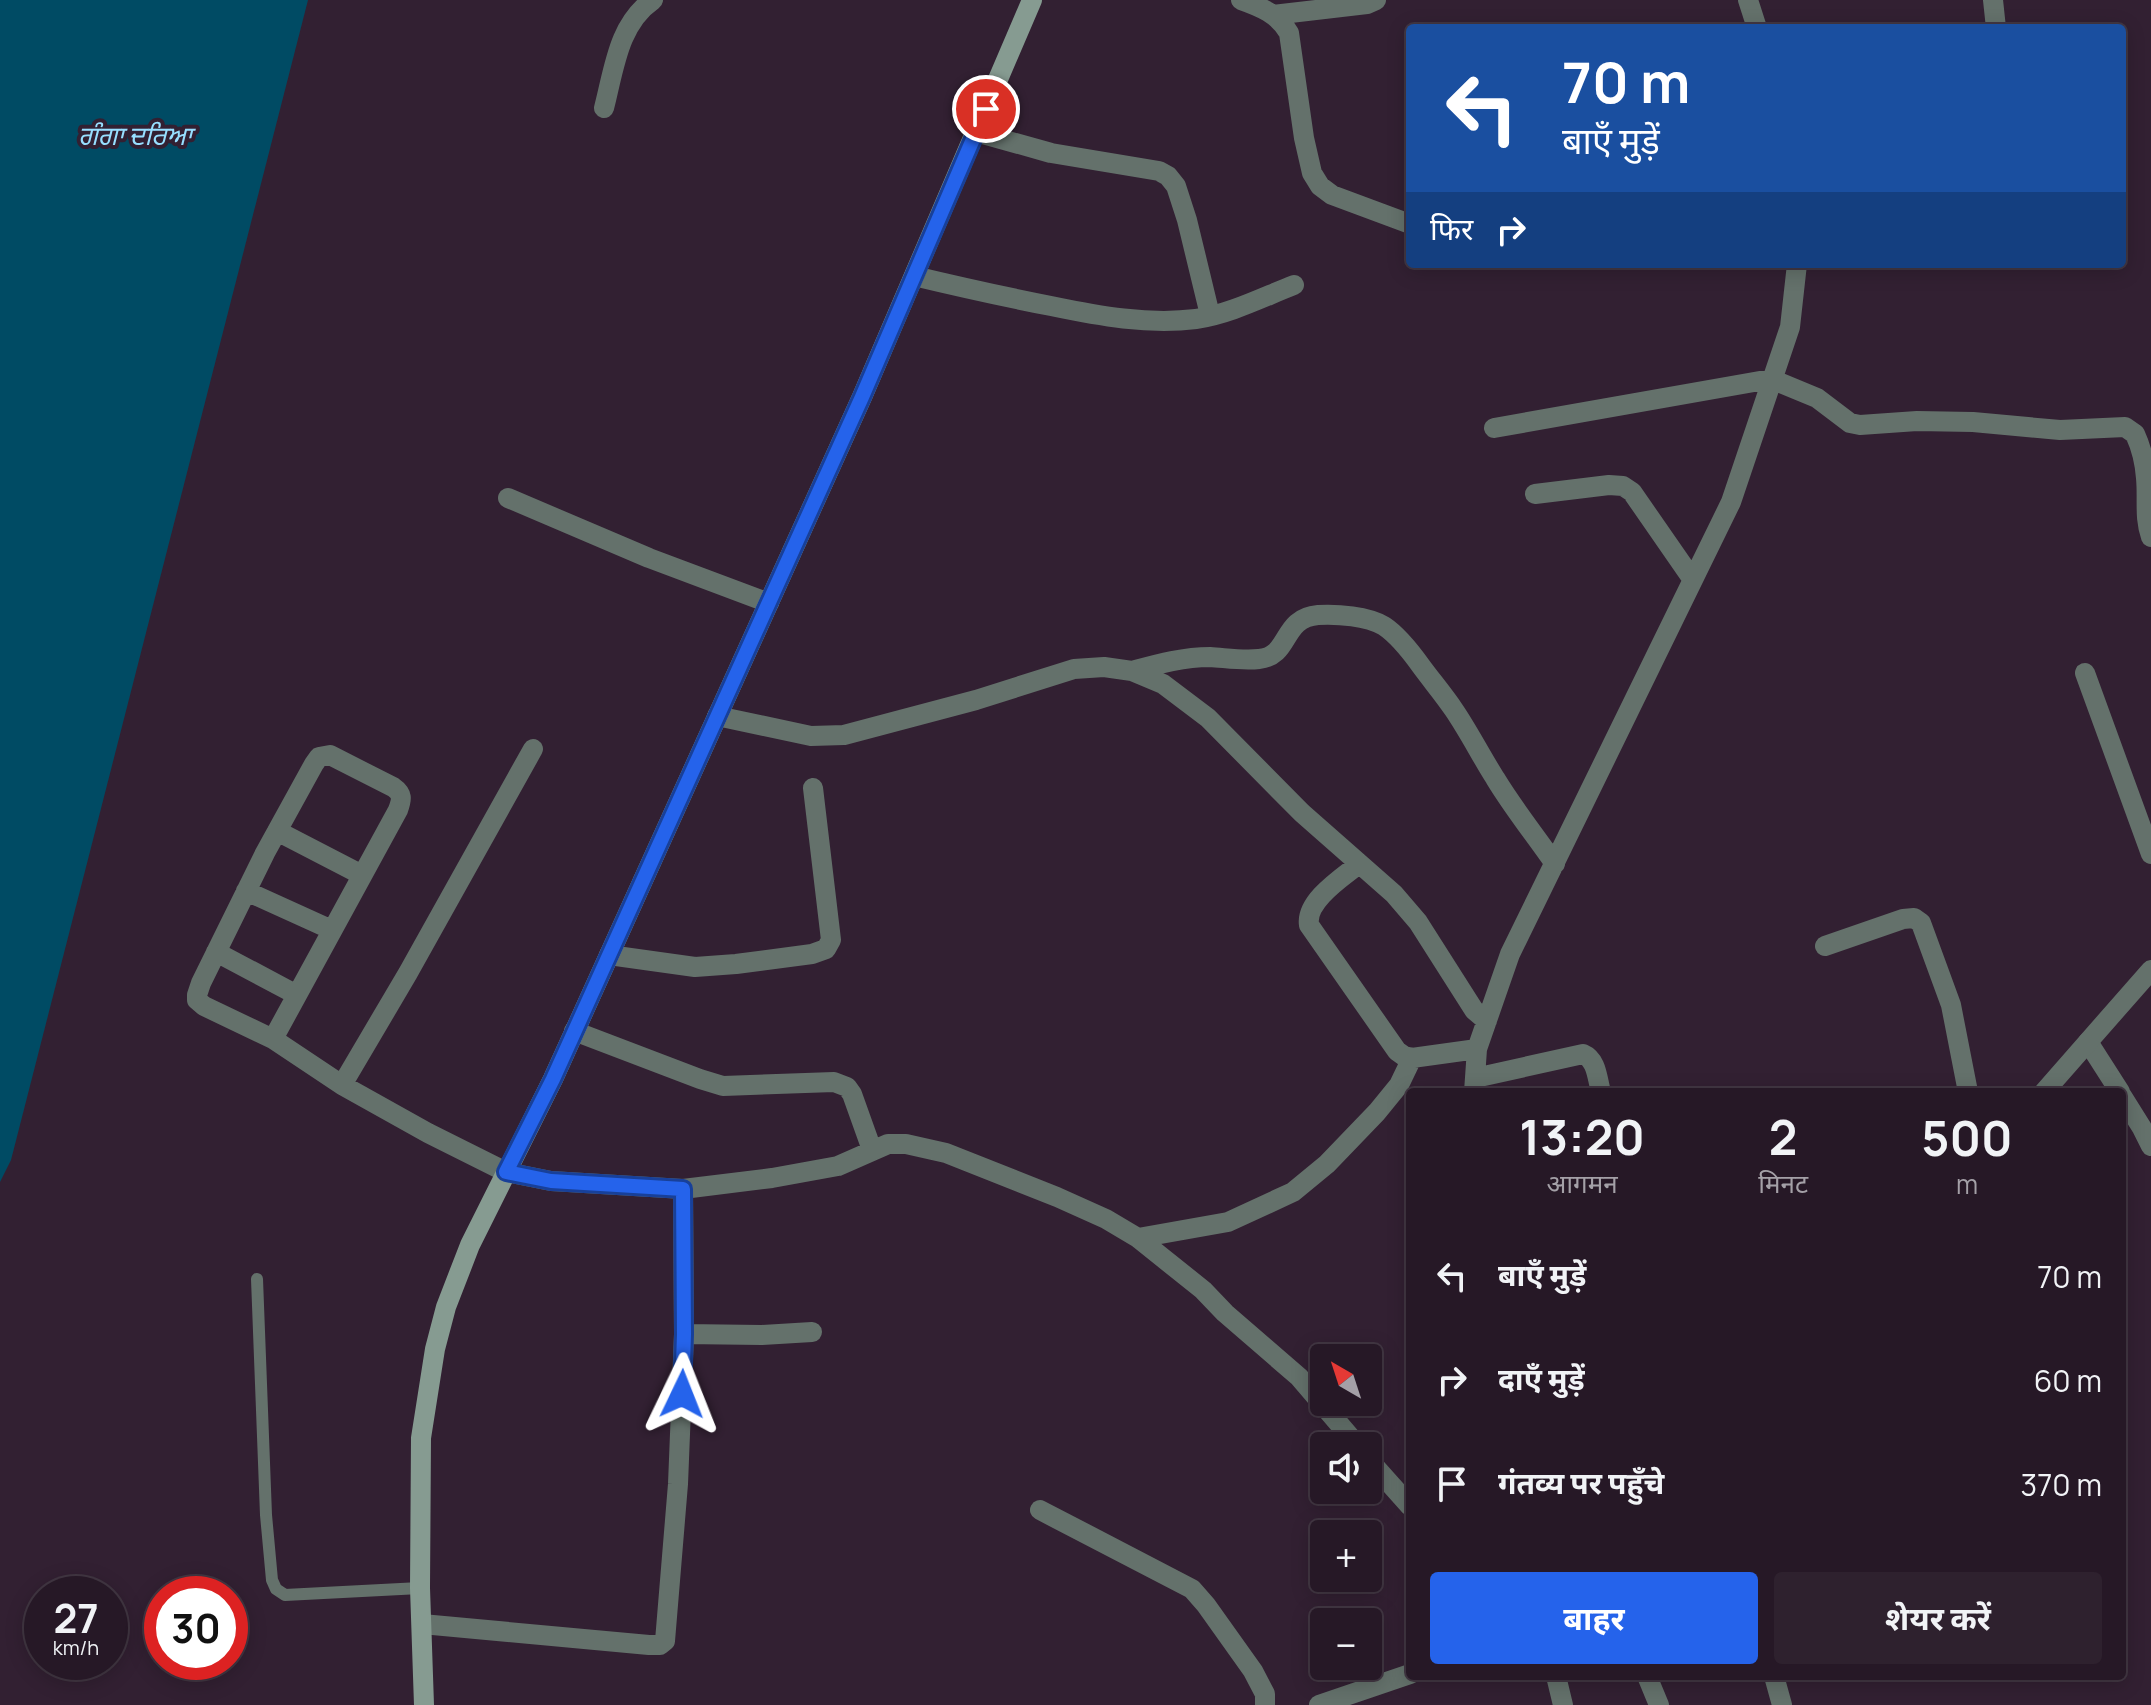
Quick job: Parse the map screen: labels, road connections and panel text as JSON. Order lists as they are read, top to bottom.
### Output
{
  "water": ["ਗੰਗਾ ਦਰਿਆ"],
  "north": "top left",
  "page": {
    "turn": ["70 m", "बाएँ मुड़ें"],
    "then": "फिर",
    "eta": [
      "13:20",
      "आगमन",
      "2",
      "मिनट",
      "500",
      "m"
    ],
    "list": [
      {
        "name": "बाएँ मुड़ें",
        "value": "70 m"
      },
      {
        "name": "दाएँ मुड़ें",
        "value": "60 m"
      },
      {
        "name": "गंतव्य पर पहुँचे",
        "value": "370 m"
      }
    ],
    "map_buttons": ["+", "−"],
    "buttons": ["बाहर", "शेयर करें"],
    "speed": "27 km/h",
    "limit": "30"
  }
}
